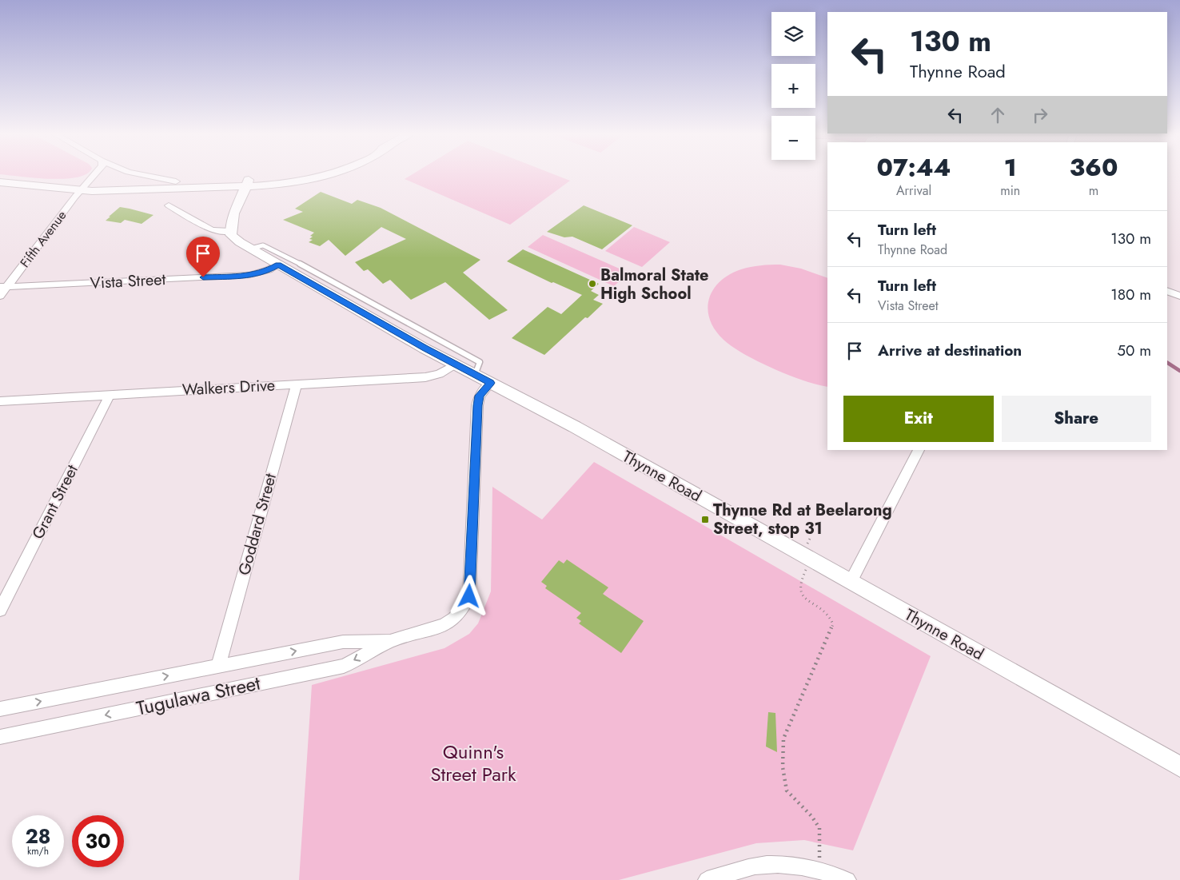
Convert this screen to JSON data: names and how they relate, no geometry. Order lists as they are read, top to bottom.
{
  "streets": {
    "main road": ["Thynne Road"],
    "street": [
      "Fifth Avenue",
      "Vista Street",
      "Walkers Drive",
      "Grant Street",
      "Goddard Street",
      "Tugulawa Street"
    ]
  },
  "crossings": [
    ["Fifth Avenue", "Vista Street"],
    ["Vista Street", "Thynne Road"],
    ["Walkers Drive", "Thynne Road"],
    ["Walkers Drive", "Grant Street"],
    ["Walkers Drive", "Goddard Street"],
    ["Thynne Road", "Tugulawa Street"],
    ["Goddard Street", "Tugulawa Street"]
  ],
  "parks": ["Quinn's Street Park"],
  "places": {
    "other": ["Balmoral State High School"],
    "transit": ["Thynne Rd at Beelarong Street, stop 31"]
  },
  "page": {
    "map_buttons": ["+", "−"],
    "turn": ["130 m", "Thynne Road"],
    "eta": [
      "07:44",
      "Arrival",
      "1",
      "min",
      "360",
      "m"
    ],
    "list": [
      {
        "name": "Turn left",
        "note": "Thynne Road",
        "value": "130 m"
      },
      {
        "name": "Turn left",
        "note": "Vista Street",
        "value": "180 m"
      },
      {
        "name": "Arrive at destination",
        "value": "50 m"
      }
    ],
    "buttons": ["Exit", "Share"],
    "speed": "28 km/h",
    "limit": "30"
  }
}
